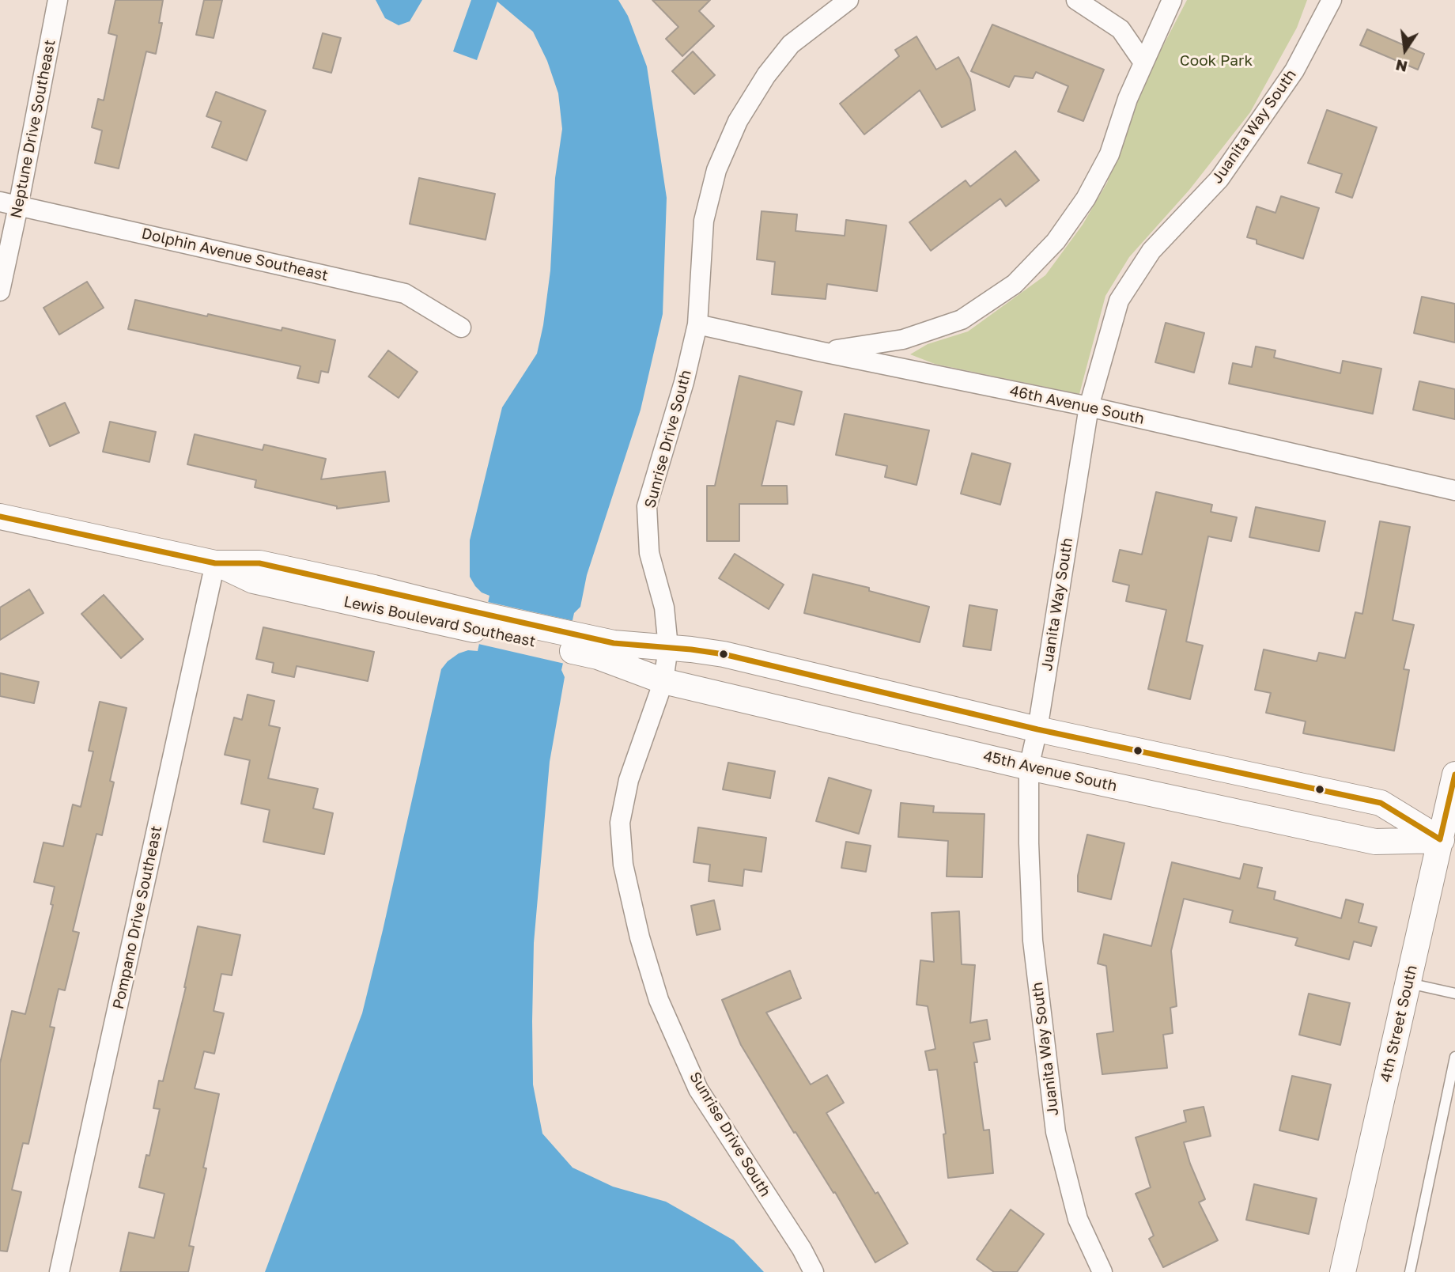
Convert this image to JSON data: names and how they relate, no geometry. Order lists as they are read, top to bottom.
{
  "streets": {
    "street": [
      "Juanita Way South",
      "Neptune Drive Southeast",
      "Dolphin Avenue Southeast",
      "46th Avenue South",
      "Sunrise Drive South",
      "Lewis Boulevard Southeast",
      "45th Avenue South",
      "Pompano Drive Southeast",
      "4th Street South"
    ]
  },
  "crossings": [
    ["Juanita Way South", "46th Avenue South"],
    ["Juanita Way South", "45th Avenue South"],
    ["Neptune Drive Southeast", "Dolphin Avenue Southeast"],
    ["46th Avenue South", "Sunrise Drive South"],
    ["Sunrise Drive South", "Lewis Boulevard Southeast"],
    ["Sunrise Drive South", "45th Avenue South"],
    ["Lewis Boulevard Southeast", "45th Avenue South"],
    ["Lewis Boulevard Southeast", "Pompano Drive Southeast"],
    ["45th Avenue South", "4th Street South"]
  ],
  "parks": ["Cook Park"],
  "north": "bottom"
}
